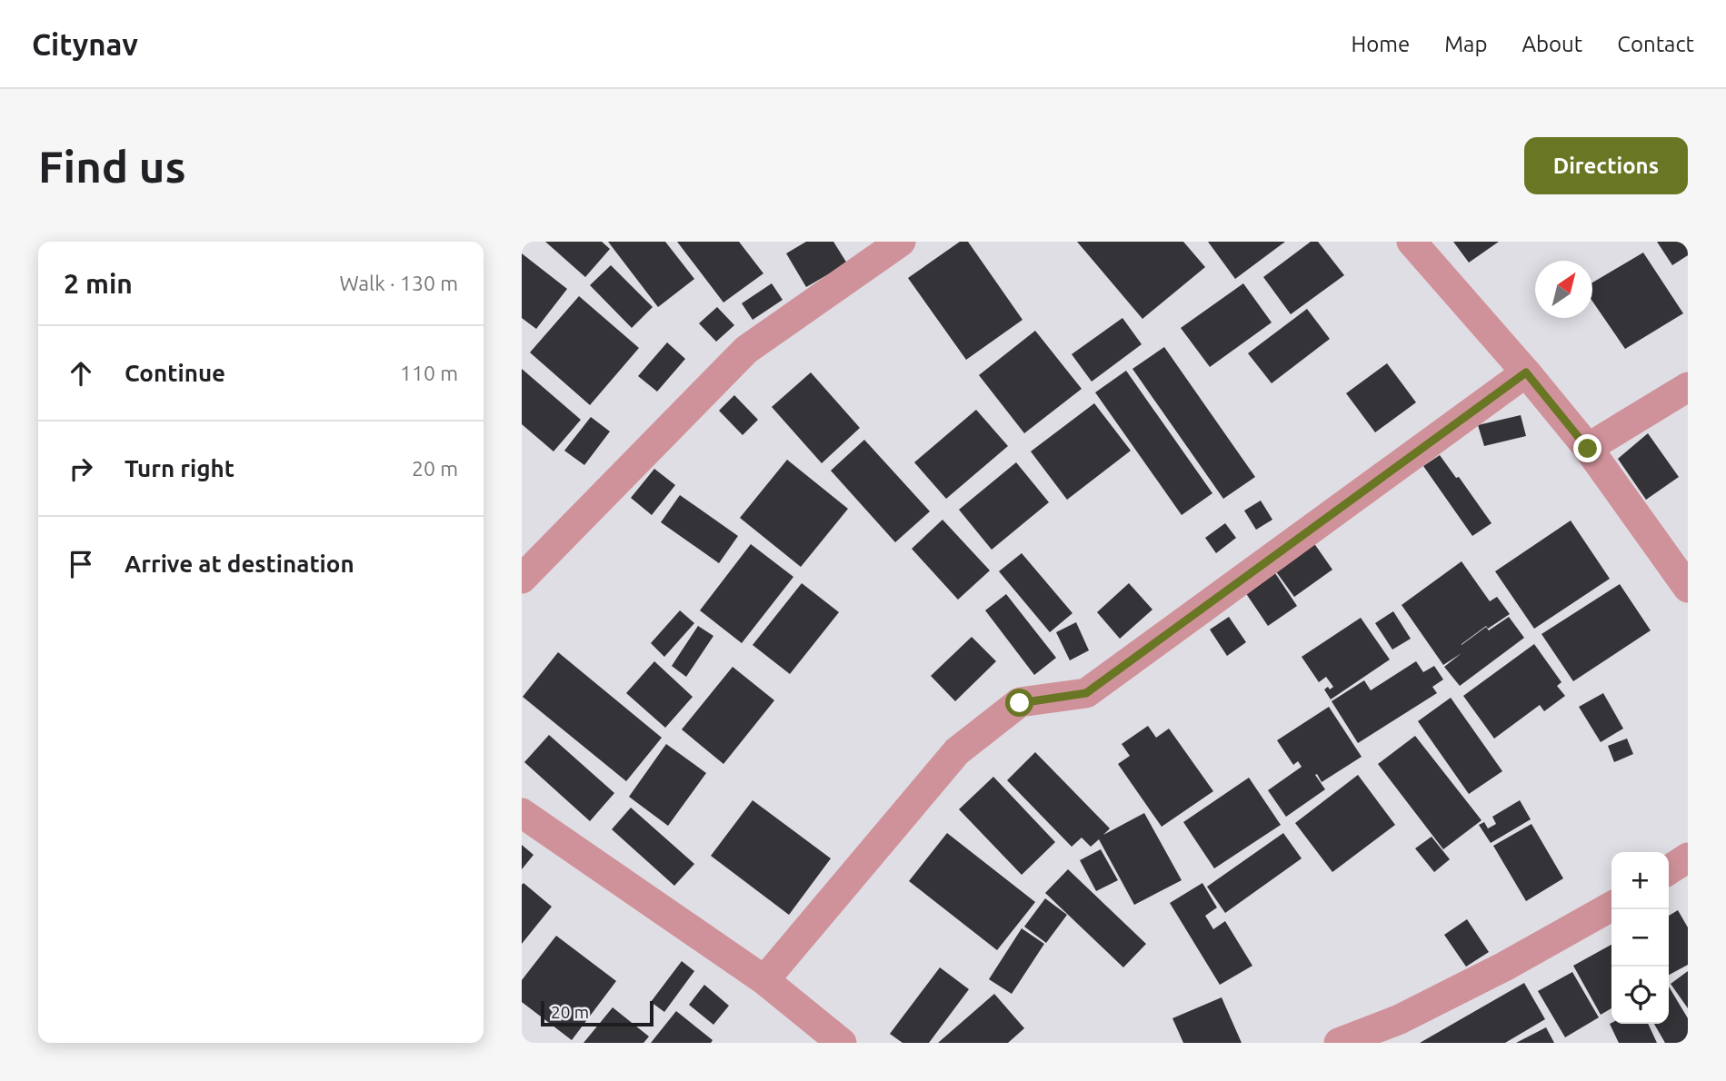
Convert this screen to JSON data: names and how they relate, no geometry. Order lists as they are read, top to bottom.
{
  "scale_bar": "20 m",
  "north": "top right",
  "page": {
    "header": "Citynav",
    "nav": [
      "Home",
      "Map",
      "About",
      "Contact"
    ],
    "buttons": "Directions",
    "title": "Find us",
    "heading": ["2 min", "Walk · 130 m"],
    "list": [
      ["Continue", "110 m"],
      ["Turn right", "20 m"],
      "Arrive at destination"
    ],
    "map_buttons": ["+", "−"],
    "scale": "20 m"
  }
}
